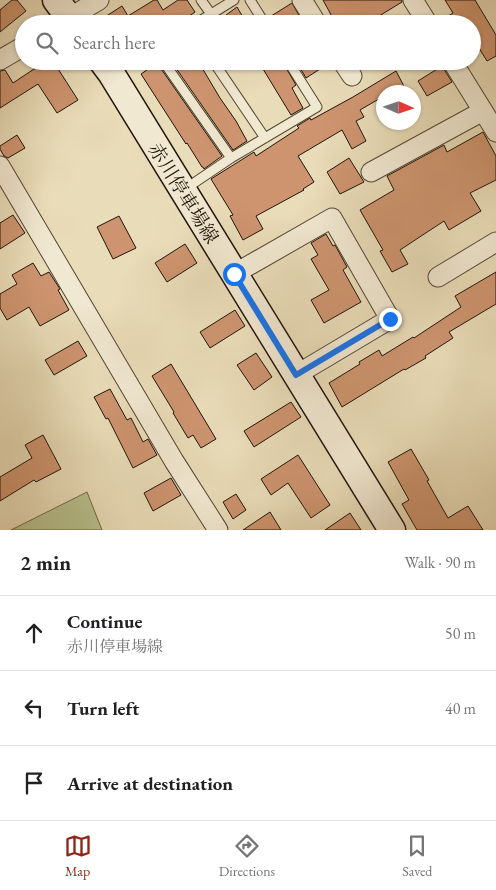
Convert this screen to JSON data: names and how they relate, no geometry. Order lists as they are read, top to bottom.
{
  "streets": {
    "main road": ["赤川停車場線"]
  },
  "north": "right",
  "page": {
    "search": "Search here",
    "heading": ["2 min", "Walk · 90 m"],
    "list": [
      ["Continue", "赤川停車場線", "50 m"],
      ["Turn left", "40 m"],
      "Arrive at destination"
    ],
    "nav": ["Map", "Directions", "Saved"]
  }
}
